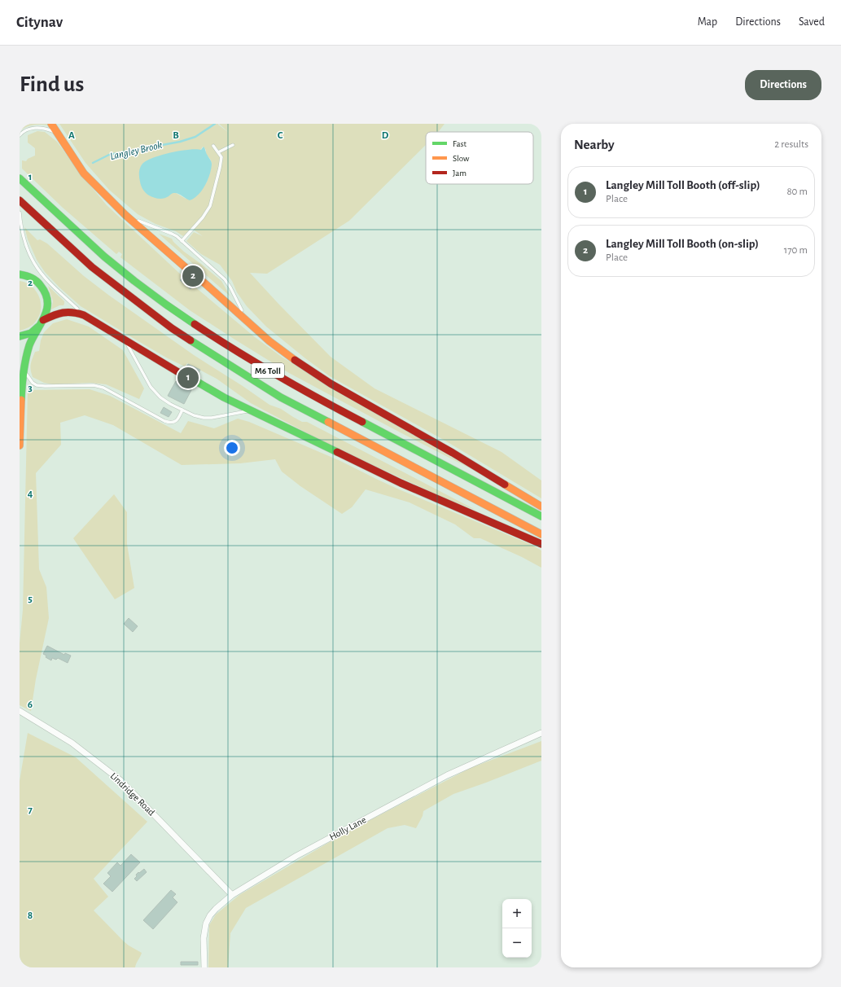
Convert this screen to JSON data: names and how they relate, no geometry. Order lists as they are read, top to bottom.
{
  "streets": {
    "highway": ["M6 Toll"],
    "street": ["Lindridge Road", "Holly Lane"]
  },
  "crossings": [
    ["Lindridge Road", "Holly Lane"]
  ],
  "water": ["Langley Brook"],
  "legend": ["Fast", "Slow", "Jam"],
  "page": {
    "header": "Citynav",
    "nav": ["Map", "Directions", "Saved"],
    "buttons": "Directions",
    "title": "Find us",
    "heading": ["Nearby", "2 results"],
    "list": [
      {
        "mark": "1",
        "name": "Langley Mill Toll Booth (off-slip)",
        "note": "Place",
        "value": "80 m"
      },
      {
        "mark": "2",
        "name": "Langley Mill Toll Booth (on-slip)",
        "note": "Place",
        "value": "170 m"
      }
    ],
    "pins": ["2", "1"],
    "map_buttons": ["+", "−"]
  },
  "grid": {
    "columns": [
      "A",
      "B",
      "C",
      "D"
    ],
    "rows": [
      "1",
      "2",
      "3",
      "4",
      "5",
      "6",
      "7",
      "8"
    ]
  }
}
